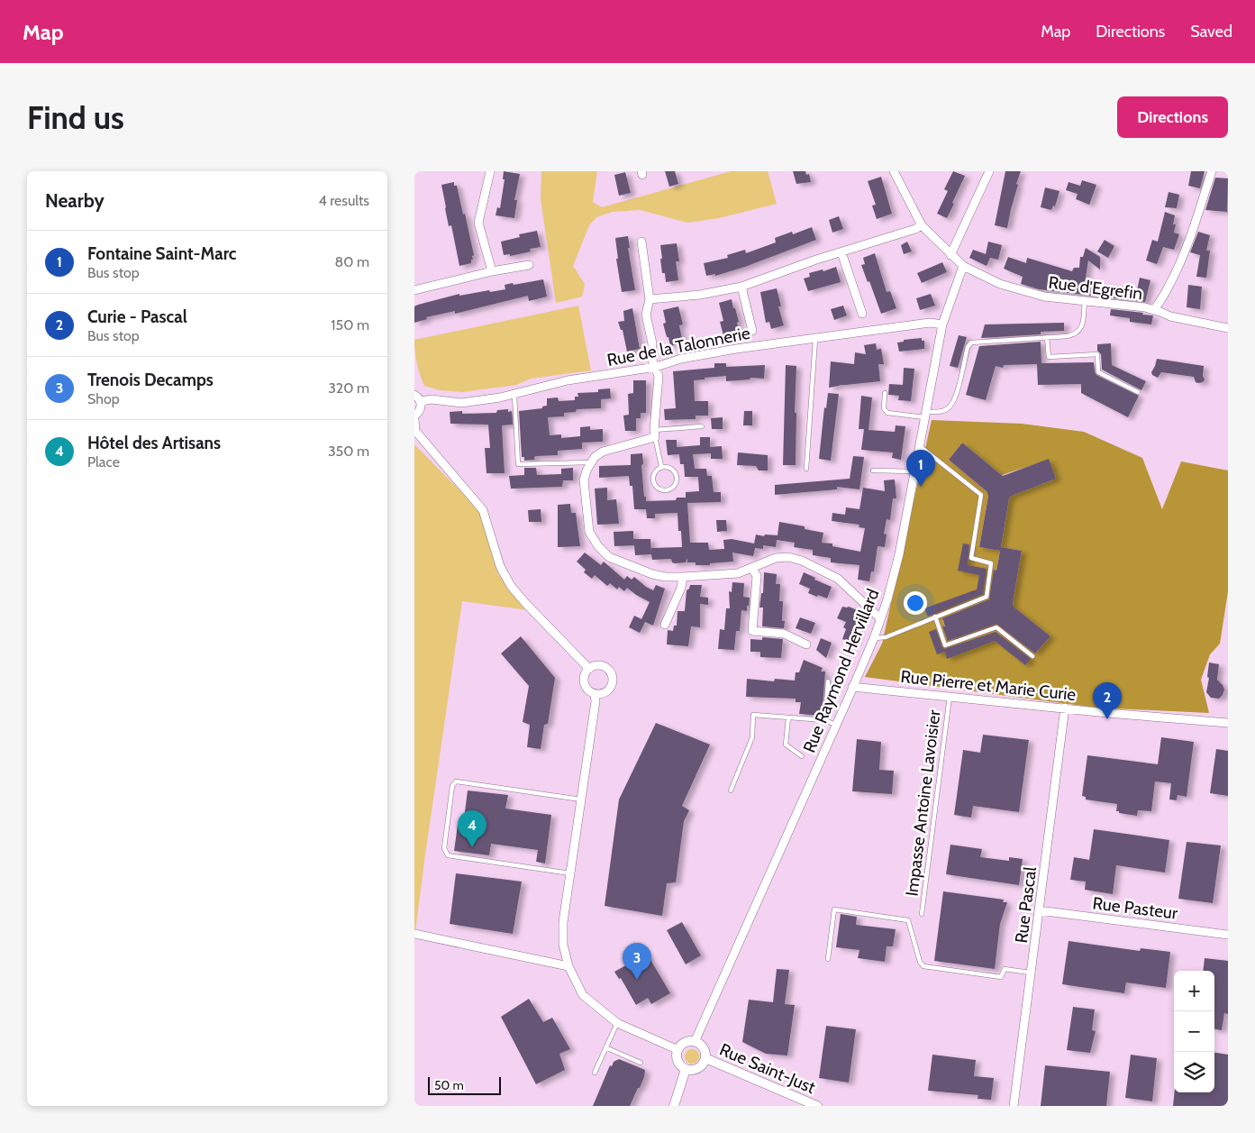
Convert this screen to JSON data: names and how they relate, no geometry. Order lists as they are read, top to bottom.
{
  "streets": {
    "street": [
      "Rue d'Egrefin",
      "Rue de la Talonnerie",
      "Rue Raymond Hervillard",
      "Rue Pierre et Marie Curie",
      "Rue Pascal",
      "Rue Pasteur",
      "Rue Saint-Just"
    ],
    "lane": ["Impasse Antoine Lavoisier"]
  },
  "crossings": [
    ["Rue d'Egrefin", "Rue Raymond Hervillard"],
    ["Rue de la Talonnerie", "Rue Raymond Hervillard"],
    ["Rue Raymond Hervillard", "Rue Pierre et Marie Curie"],
    ["Rue Raymond Hervillard", "Rue Saint-Just"],
    ["Rue Pierre et Marie Curie", "Impasse Antoine Lavoisier"],
    ["Rue Pierre et Marie Curie", "Rue Pascal"],
    ["Rue Pascal", "Rue Pasteur"]
  ],
  "scale_bar": "50 m",
  "page": {
    "header": "Map",
    "nav": ["Map", "Directions", "Saved"],
    "buttons": "Directions",
    "title": "Find us",
    "heading": ["Nearby", "4 results"],
    "list": [
      {
        "mark": "1",
        "name": "Fontaine Saint-Marc",
        "note": "Bus stop",
        "value": "80 m"
      },
      {
        "mark": "2",
        "name": "Curie - Pascal",
        "note": "Bus stop",
        "value": "150 m"
      },
      {
        "mark": "3",
        "name": "Trenois Decamps",
        "note": "Shop",
        "value": "320 m"
      },
      {
        "mark": "4",
        "name": "Hôtel des Artisans",
        "note": "Place",
        "value": "350 m"
      }
    ],
    "pins": [
      "1",
      "2",
      "4",
      "3"
    ],
    "map_buttons": ["+", "−"],
    "scale": "50 m"
  }
}
